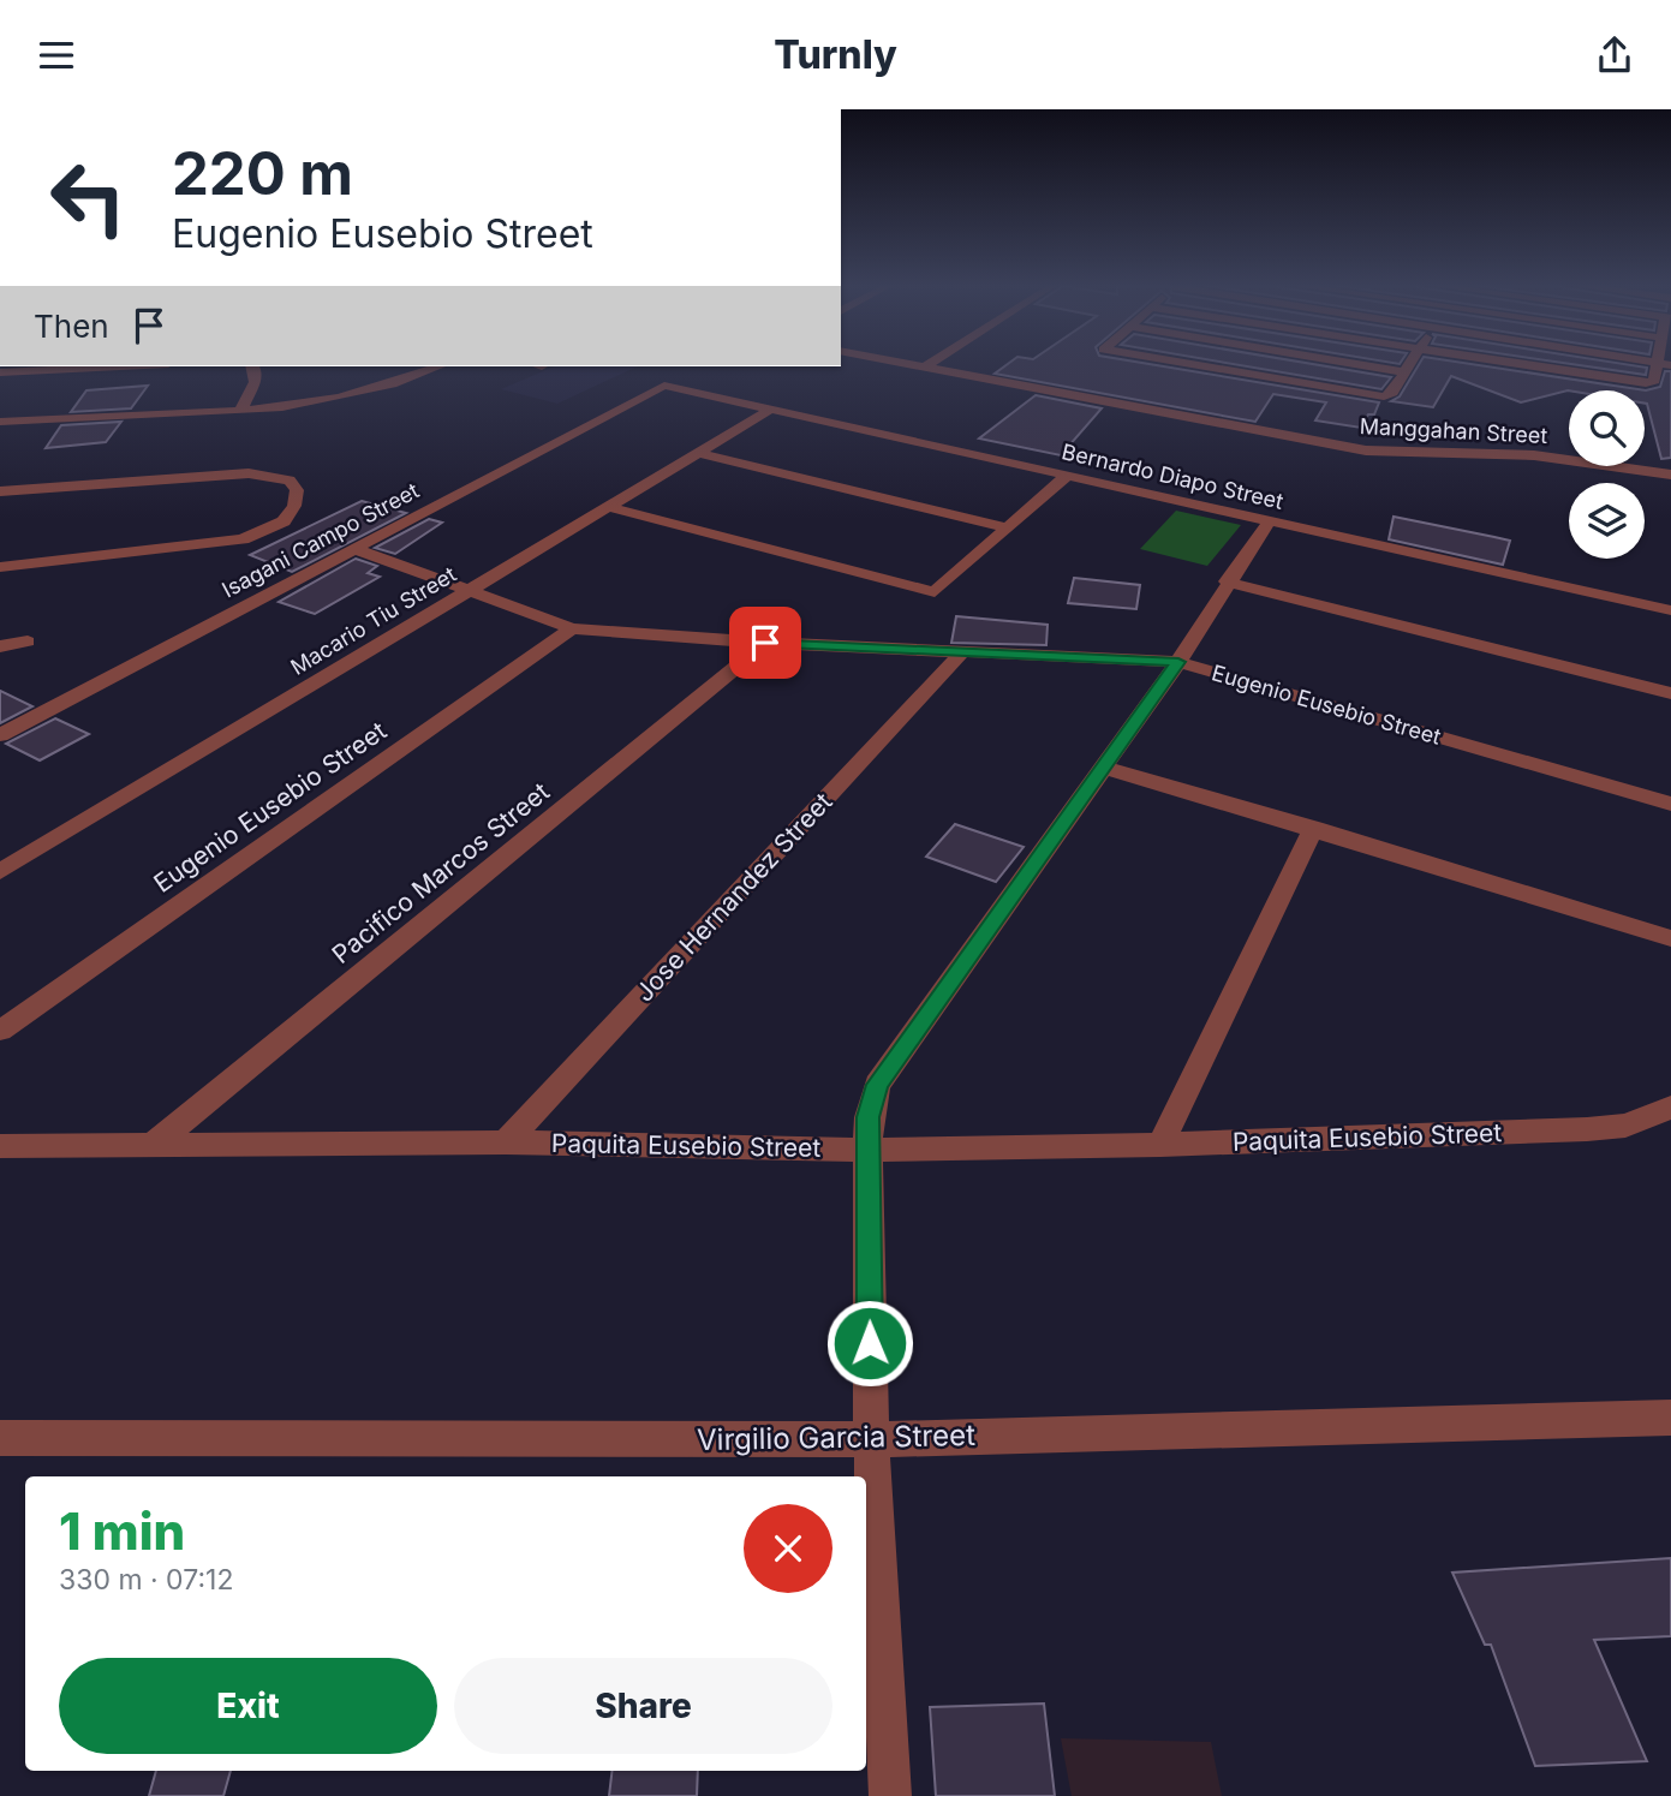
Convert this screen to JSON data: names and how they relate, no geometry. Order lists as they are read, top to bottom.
{
  "streets": {
    "street": [
      "Manggahan Street",
      "Bernardo Diapo Street",
      "Isagani Campo Street",
      "Macario Tiu Street",
      "Eugenio Eusebio Street",
      "Pacifico Marcos Street",
      "Jose Hernandez Street",
      "Paquita Eusebio Street",
      "Virgilio Garcia Street"
    ]
  },
  "crossings": [
    ["Bernardo Diapo Street", "Isagani Campo Street"],
    ["Bernardo Diapo Street", "Macario Tiu Street"],
    ["Isagani Campo Street", "Eugenio Eusebio Street"],
    ["Macario Tiu Street", "Eugenio Eusebio Street"],
    ["Eugenio Eusebio Street", "Pacifico Marcos Street"],
    ["Eugenio Eusebio Street", "Jose Hernandez Street"],
    ["Pacifico Marcos Street", "Paquita Eusebio Street"],
    ["Jose Hernandez Street", "Paquita Eusebio Street"]
  ],
  "page": {
    "header": "Turnly",
    "turn": ["220 m", "Eugenio Eusebio Street"],
    "then": "Then",
    "heading": ["1 min", "330 m · 07:12"],
    "buttons": ["Exit", "Share"]
  }
}
